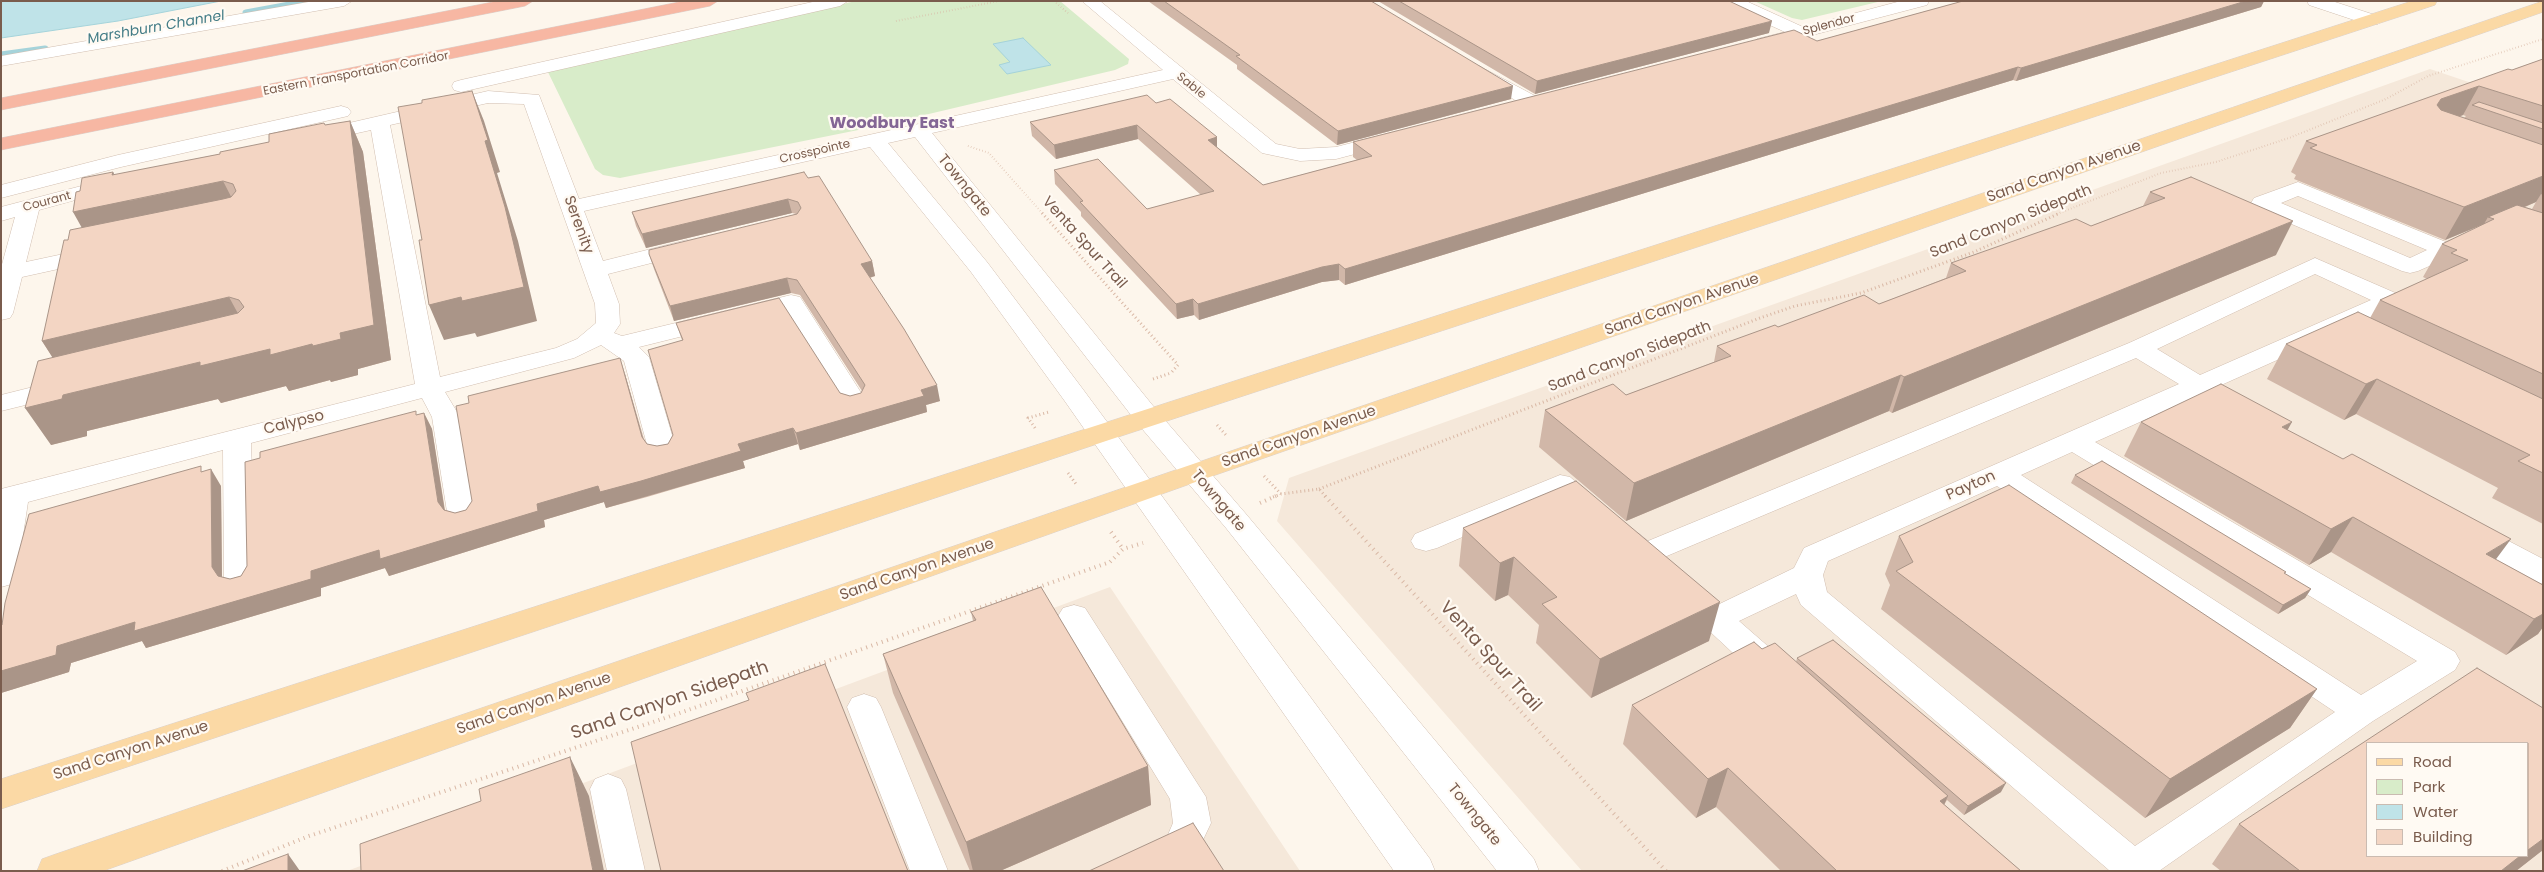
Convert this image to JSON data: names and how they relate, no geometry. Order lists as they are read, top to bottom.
{
  "streets": {
    "highway": ["Eastern Transportation Corridor"],
    "main road": ["Sand Canyon Avenue"],
    "street": [
      "Splendor",
      "Sable",
      "Crosspointe",
      "Towngate",
      "Courant",
      "Serenity",
      "Calypso",
      "Payton"
    ],
    "path": ["Sand Canyon Sidepath", "Venta Spur Trail"]
  },
  "crossings": [
    ["Sable", "Crosspointe"],
    ["Crosspointe", "Towngate"],
    ["Crosspointe", "Serenity"],
    ["Sand Canyon Avenue", "Towngate"],
    ["Sand Canyon Sidepath", "Venta Spur Trail"],
    ["Serenity", "Calypso"]
  ],
  "districts": ["Woodbury East"],
  "water": ["Marshburn Channel"],
  "legend": [
    "Road",
    "Park",
    "Water",
    "Building"
  ]
}
